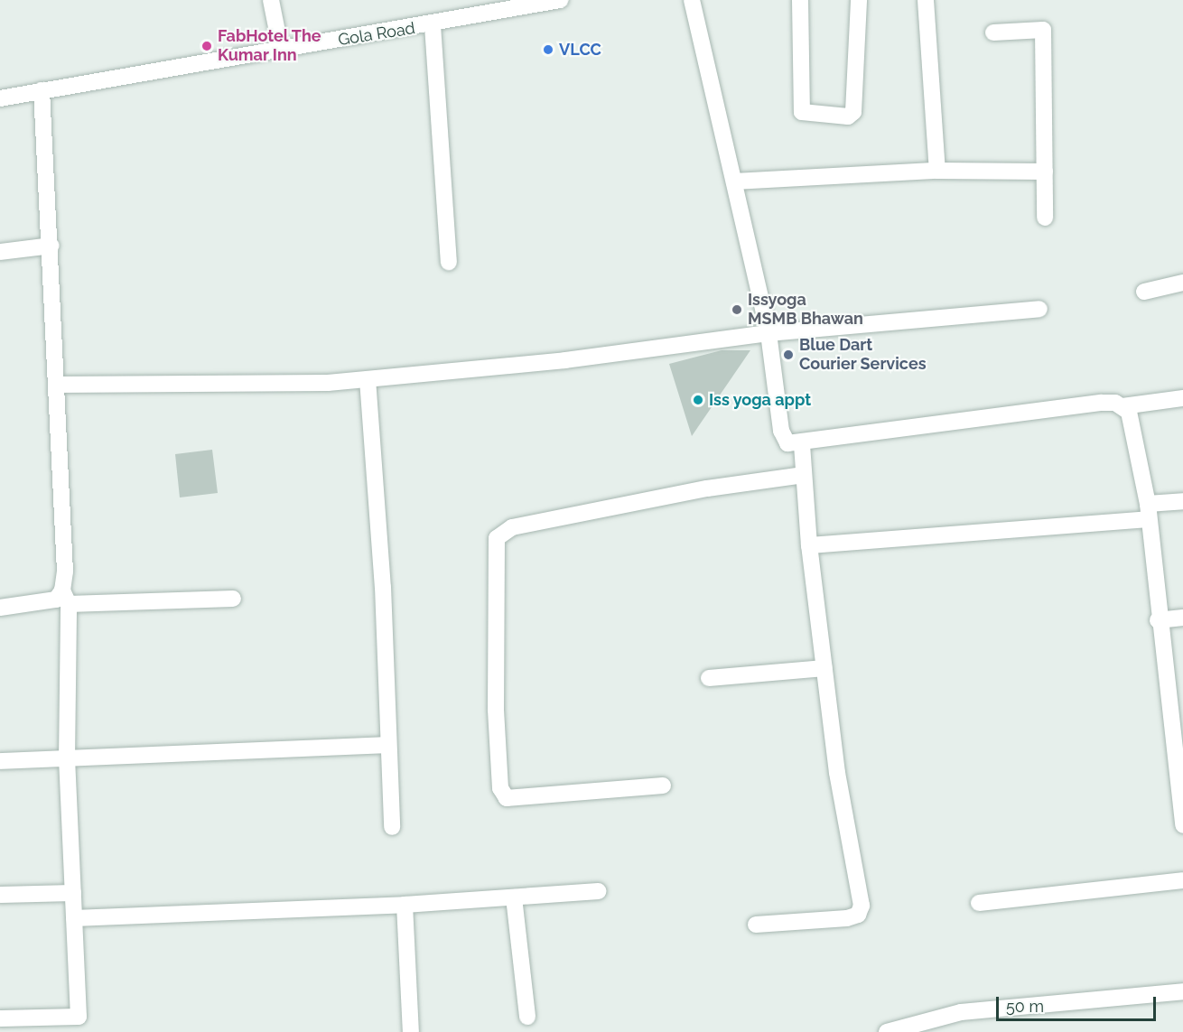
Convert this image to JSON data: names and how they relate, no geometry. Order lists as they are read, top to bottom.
{
  "streets": {
    "street": ["Gola Road"]
  },
  "places": [
    "FabHotel The Kumar Inn",
    "VLCC",
    "Issyoga MSMB Bhawan",
    "Blue Dart Courier Services",
    "Iss yoga appt"
  ],
  "scale_bar": "50 m"
}
